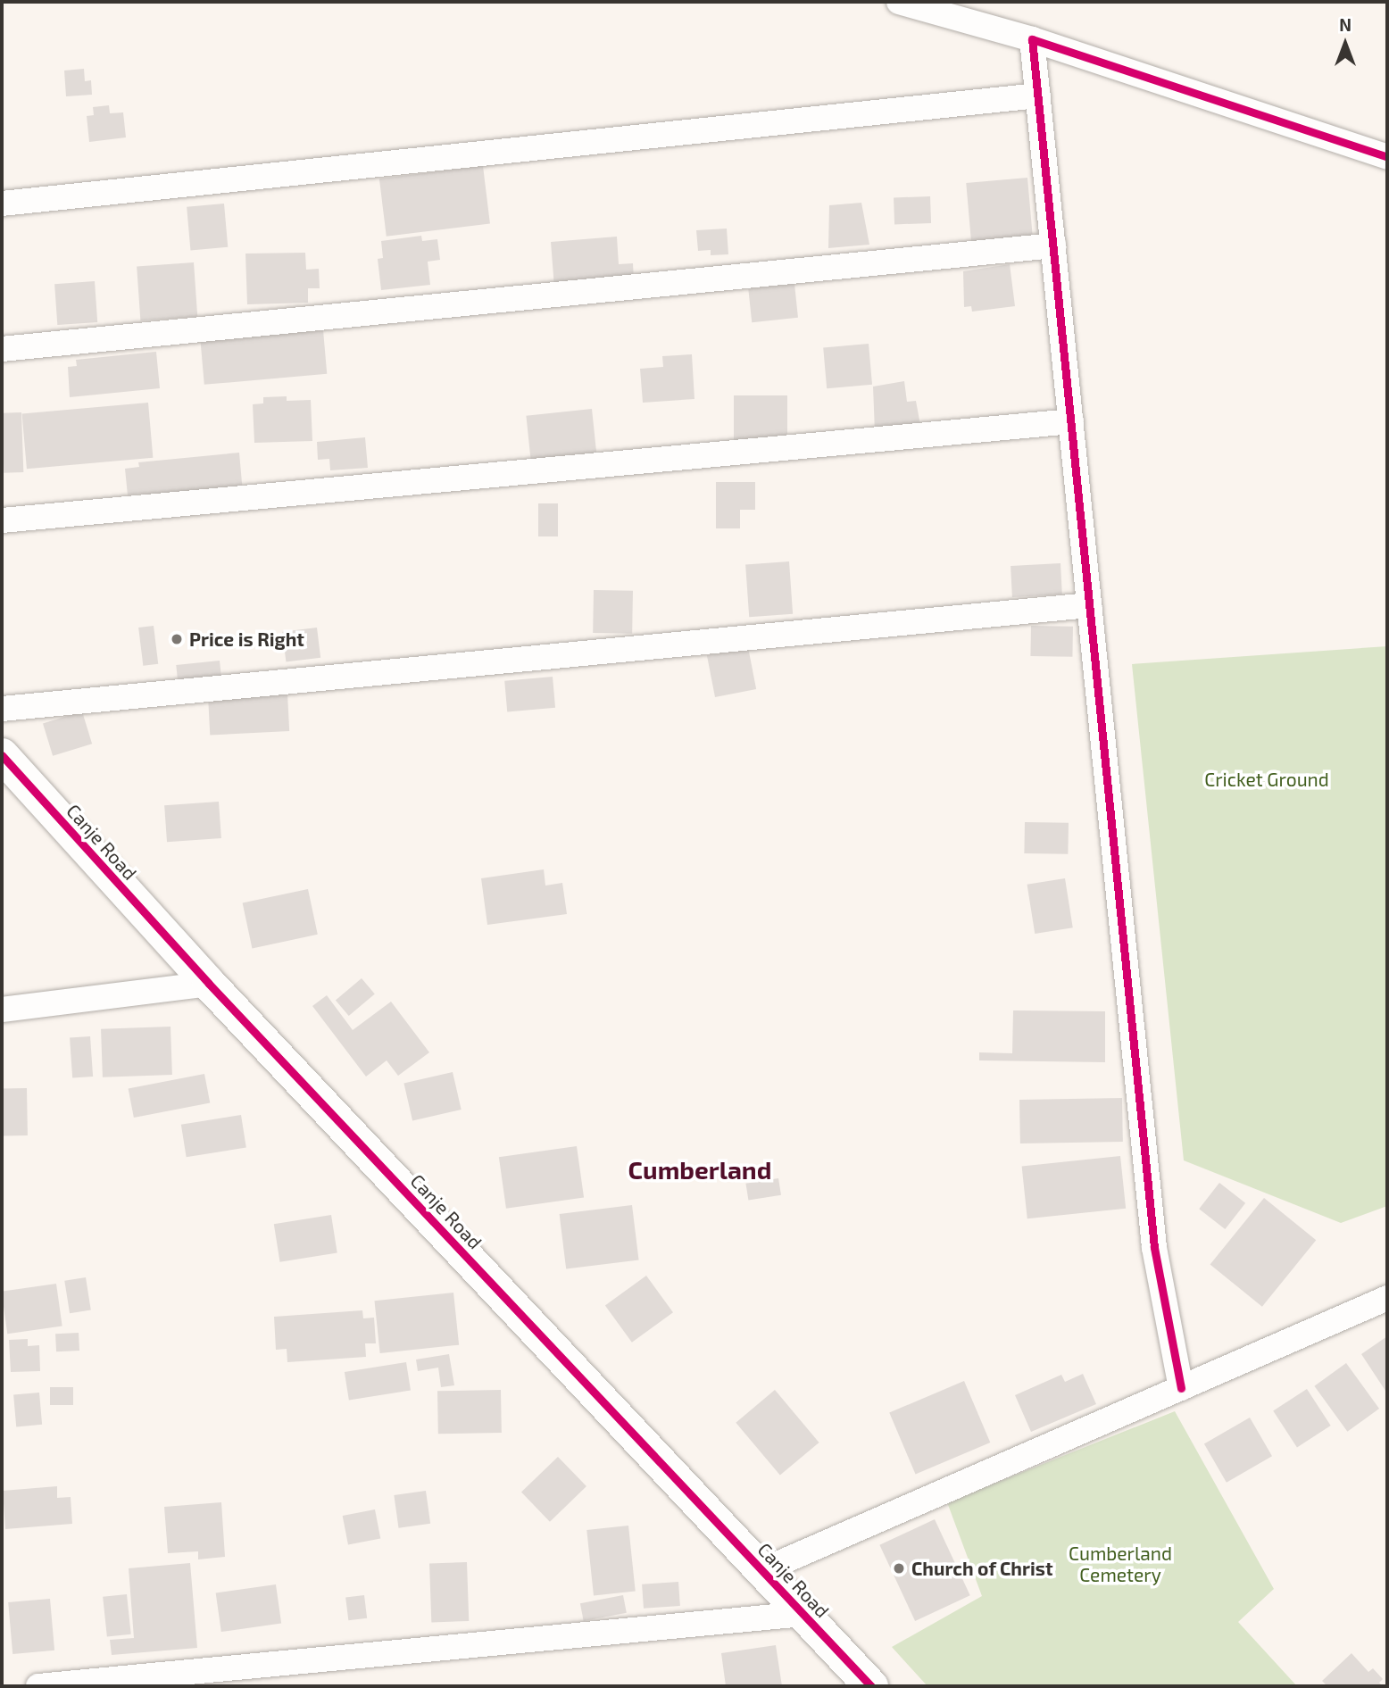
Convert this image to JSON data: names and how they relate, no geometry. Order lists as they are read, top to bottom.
{
  "streets": {
    "street": ["Canje Road"]
  },
  "districts": ["Cumberland"],
  "parks": ["Cricket Ground", "Cumberland Cemetery"],
  "places": ["Price is Right", "Church of Christ"],
  "north": "top"
}
